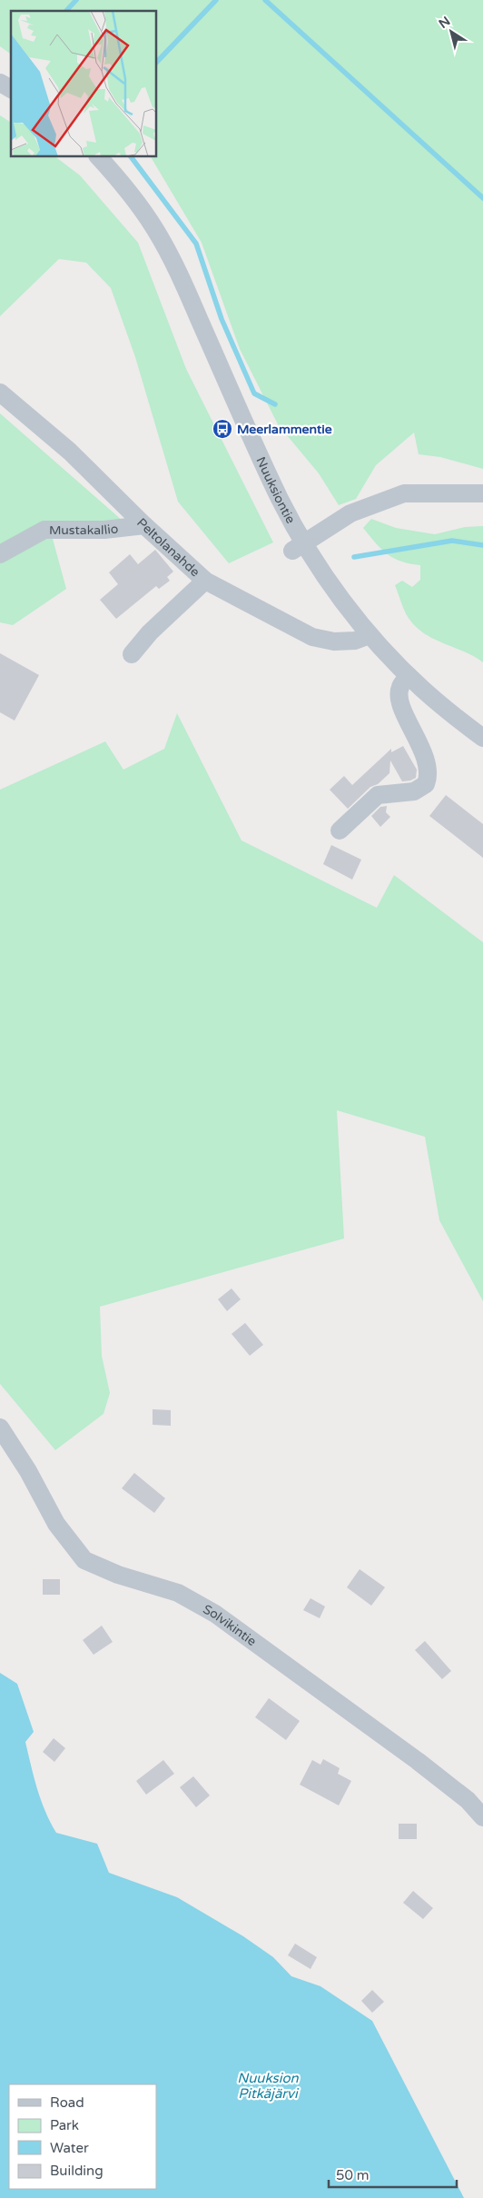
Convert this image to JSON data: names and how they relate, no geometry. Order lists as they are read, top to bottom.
{
  "streets": {
    "street": [
      "Nuuksiontie",
      "Mustakallio",
      "Peltolanahde",
      "Solvikintie"
    ]
  },
  "crossings": [
    ["Nuuksiontie", "Peltolanahde"],
    ["Mustakallio", "Peltolanahde"]
  ],
  "water": ["Nuuksion Pitkäjärvi"],
  "places": {
    "bus stop": ["Meerlammentie"]
  },
  "legend": [
    "Road",
    "Park",
    "Water",
    "Building"
  ],
  "scale_bar": "50 m",
  "north": "top left"
}
